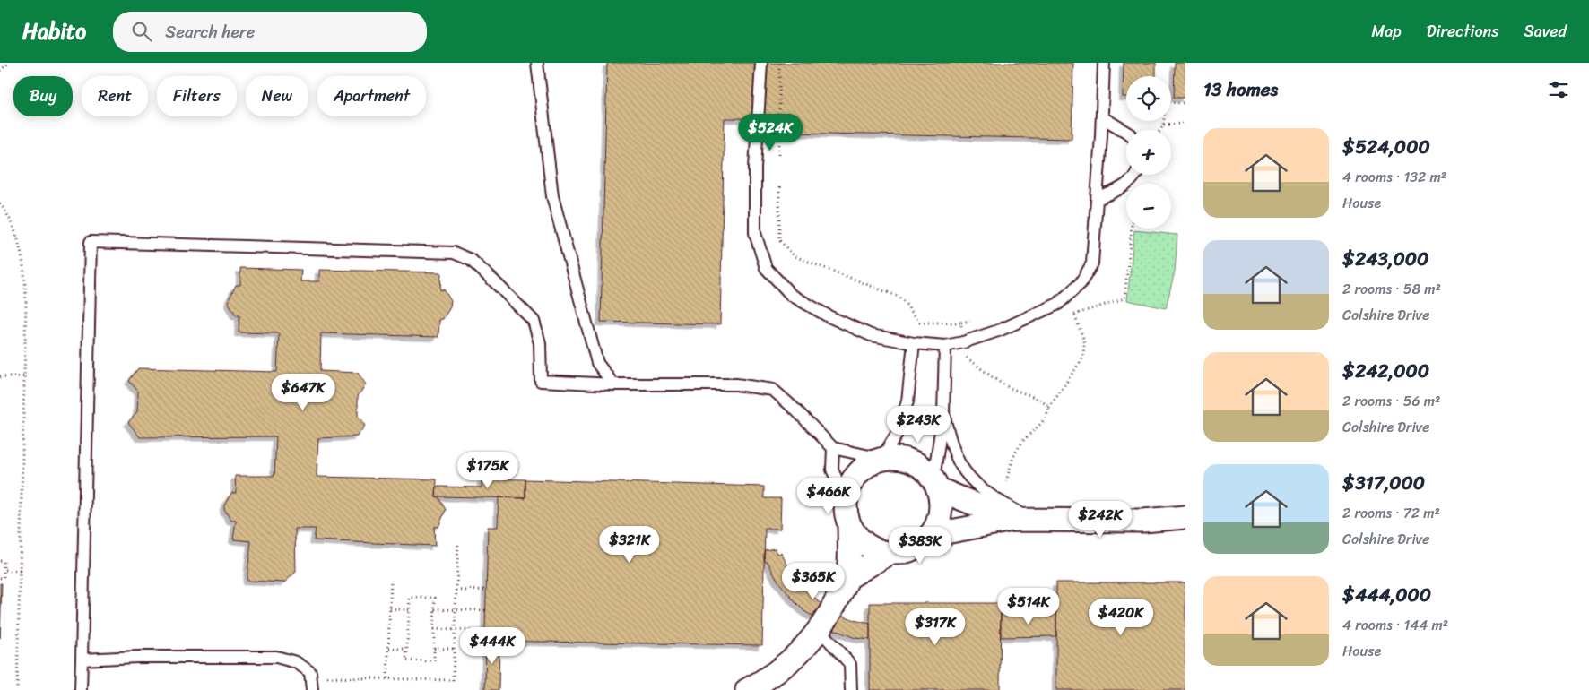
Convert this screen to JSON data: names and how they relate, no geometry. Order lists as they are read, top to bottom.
{
  "page": {
    "header": "Habito",
    "search": "Search here",
    "nav": ["Map", "Directions", "Saved"],
    "heading": "13 homes",
    "map_buttons": ["+", "−"],
    "chip": [
      "Buy",
      "Rent",
      "Filters",
      "New",
      "Apartment"
    ],
    "price": [
      "$524K",
      "$647K",
      "$243K",
      "$175K",
      "$466K",
      "$242K",
      "$321K",
      "$383K",
      "$365K",
      "$514K",
      "$420K",
      "$317K",
      "$444K"
    ],
    "list": [
      {
        "name": "$524,000",
        "note": "4 rooms · 132 m² · House"
      },
      {
        "name": "$243,000",
        "note": "2 rooms · 58 m² · Colshire Drive"
      },
      {
        "name": "$242,000",
        "note": "2 rooms · 56 m² · Colshire Drive"
      },
      {
        "name": "$317,000",
        "note": "2 rooms · 72 m² · Colshire Drive"
      },
      {
        "name": "$444,000",
        "note": "4 rooms · 144 m² · House"
      }
    ]
  }
}
